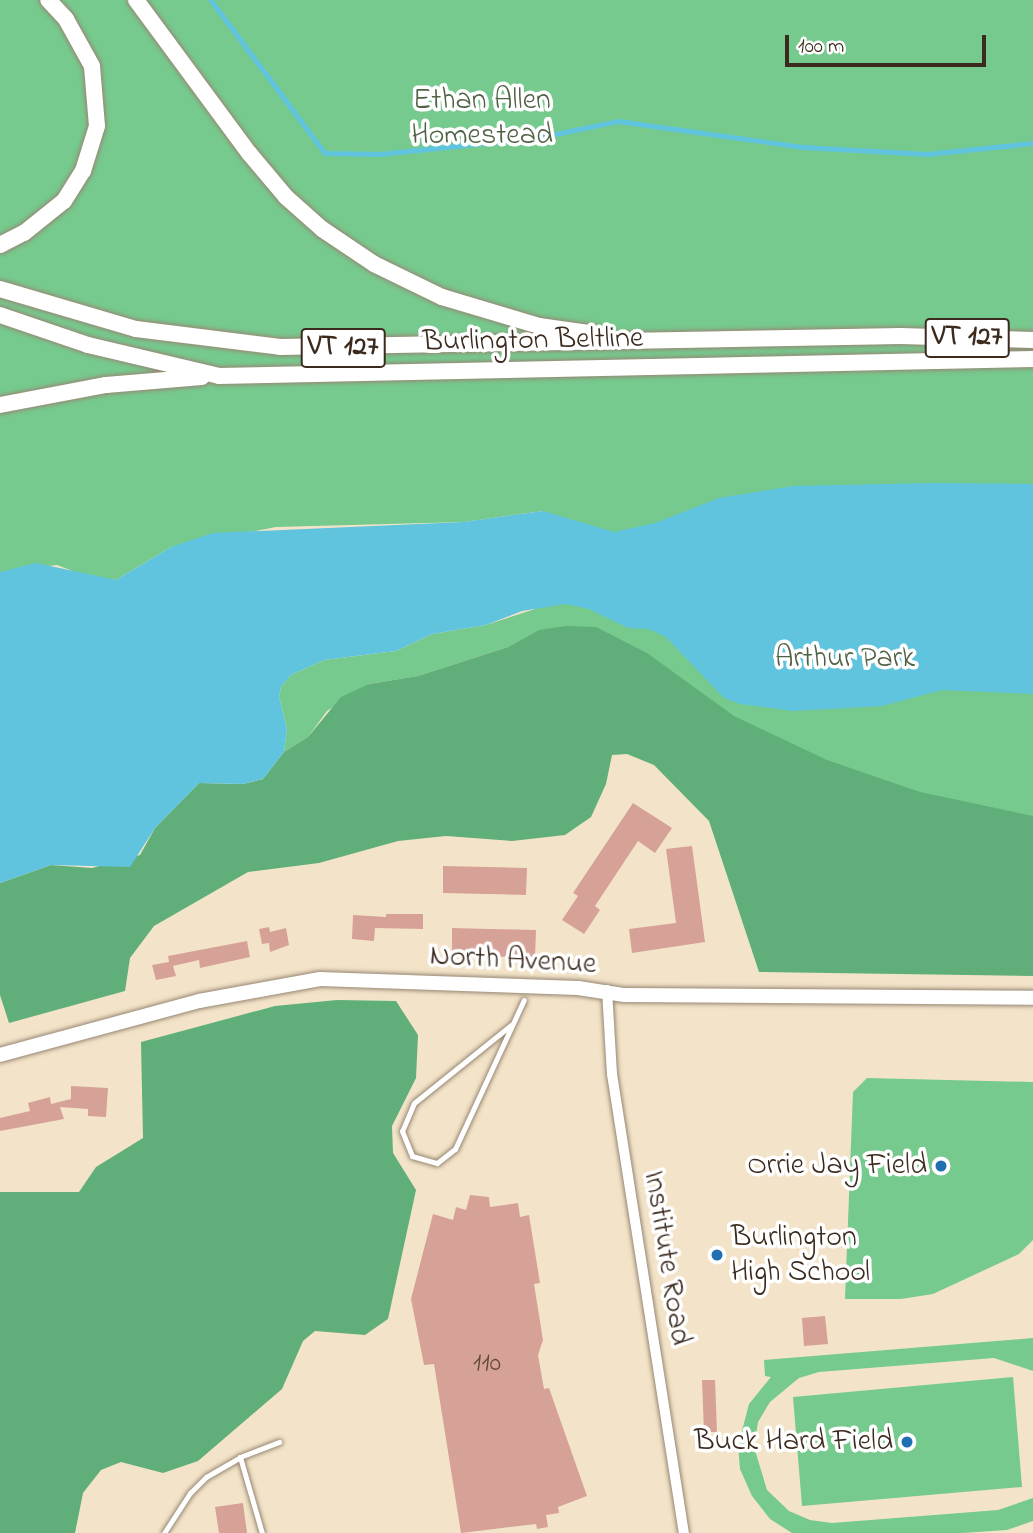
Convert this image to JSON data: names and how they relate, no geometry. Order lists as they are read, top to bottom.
{
  "streets": {
    "main road": ["VT 127", "Burlington Beltline", "North Avenue"],
    "street": ["Institute Road"]
  },
  "crossings": [
    ["North Avenue", "Institute Road"]
  ],
  "parks": ["Ethan Allen Homestead", "Arthur Park"],
  "places": ["Orrie Jay Field", "Burlington High School", "Buck Hard Field"],
  "house_numbers": ["110"],
  "scale_bar": "100 m"
}
